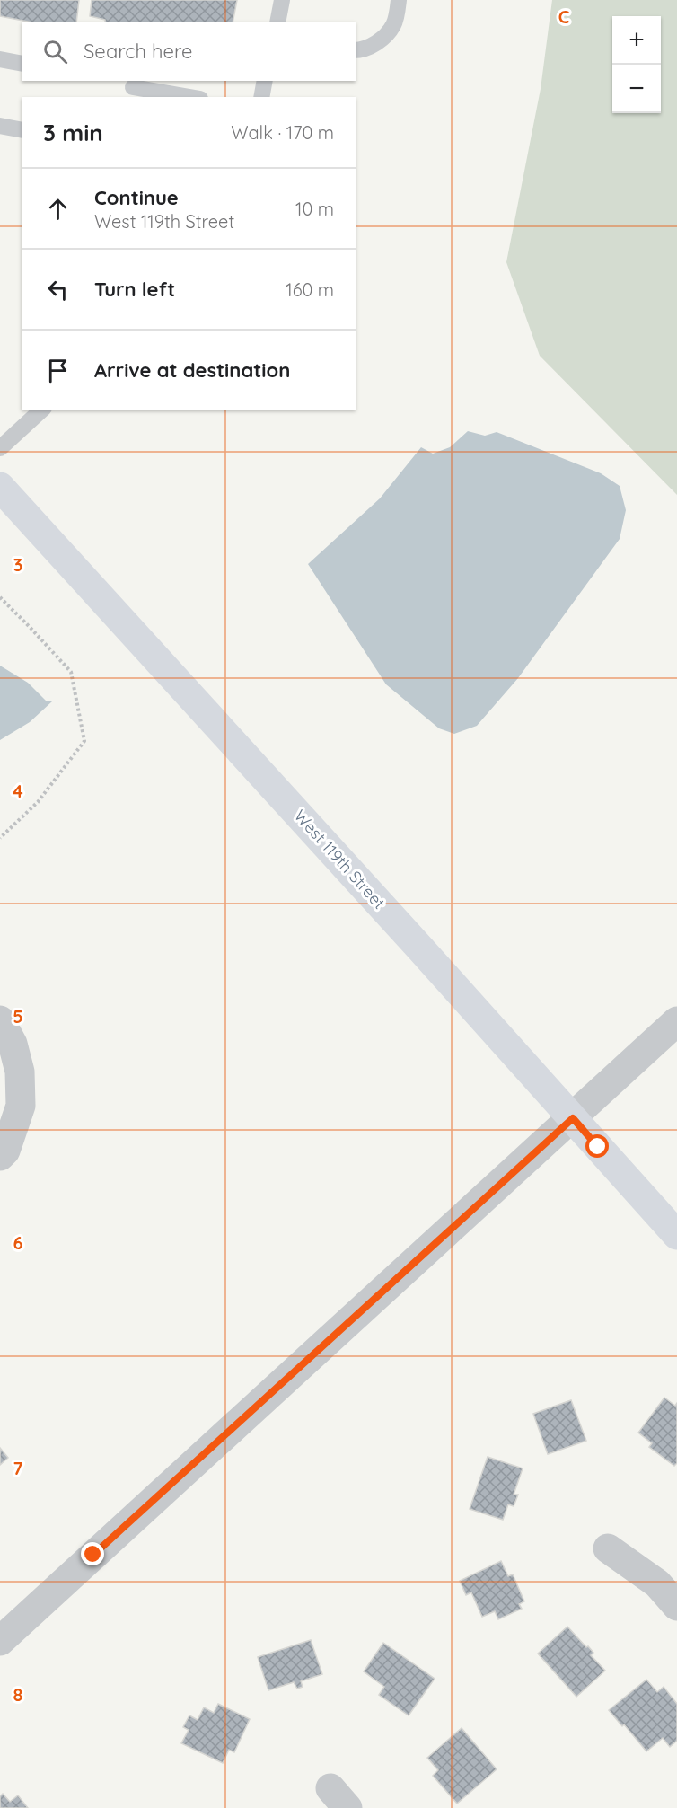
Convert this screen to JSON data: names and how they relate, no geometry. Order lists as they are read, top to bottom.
{
  "streets": {
    "main road": ["West 119th Street"]
  },
  "page": {
    "map_buttons": ["+", "−"],
    "search": "Search here",
    "heading": ["3 min", "Walk · 170 m"],
    "list": [
      ["Continue", "West 119th Street", "10 m"],
      ["Turn left", "160 m"],
      "Arrive at destination"
    ]
  },
  "grid": {
    "columns": ["C"],
    "rows": [
      "3",
      "4",
      "5",
      "6",
      "7",
      "8"
    ]
  }
}
